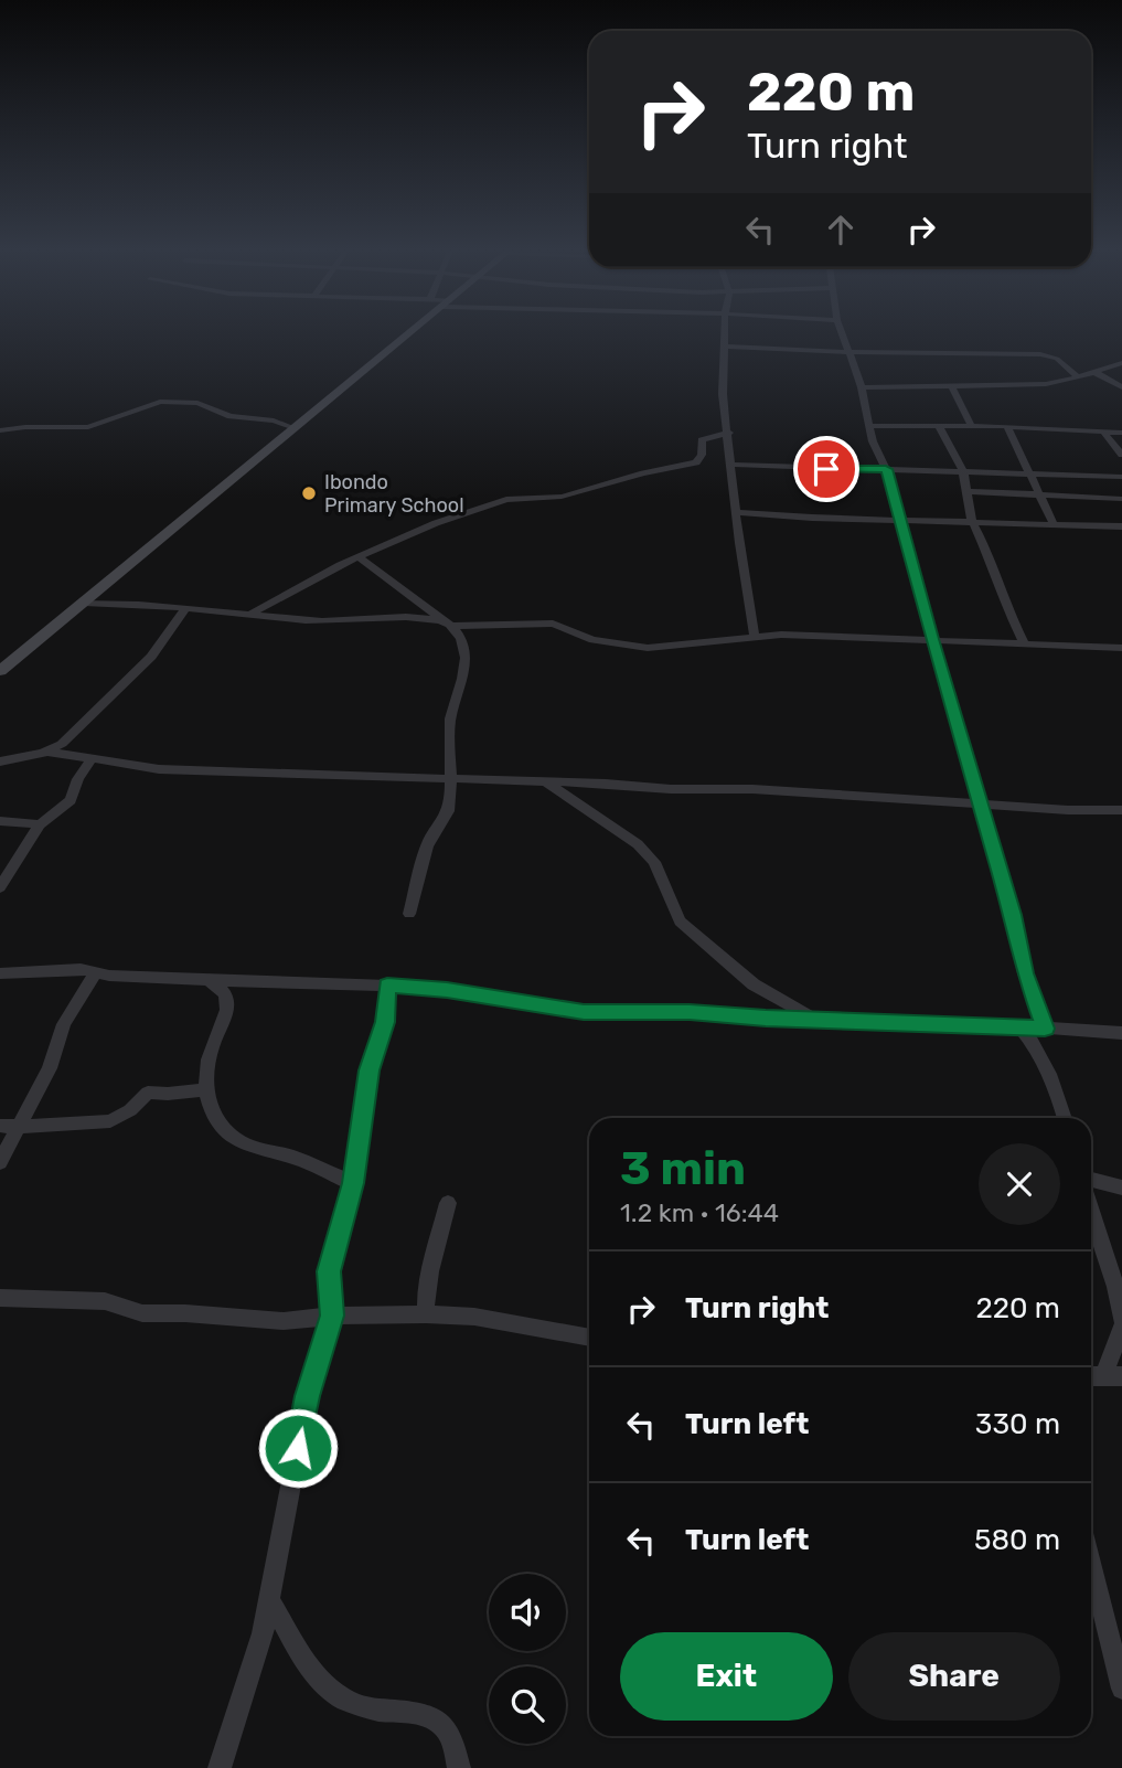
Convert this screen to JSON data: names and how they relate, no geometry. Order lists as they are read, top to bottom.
{
  "places": ["Ibondo Primary School"],
  "page": {
    "turn": ["220 m", "Turn right"],
    "heading": ["3 min", "1.2 km · 16:44"],
    "list": [
      {
        "name": "Turn right",
        "value": "220 m"
      },
      {
        "name": "Turn left",
        "value": "330 m"
      },
      {
        "name": "Turn left",
        "value": "580 m"
      }
    ],
    "buttons": ["Exit", "Share"]
  }
}
